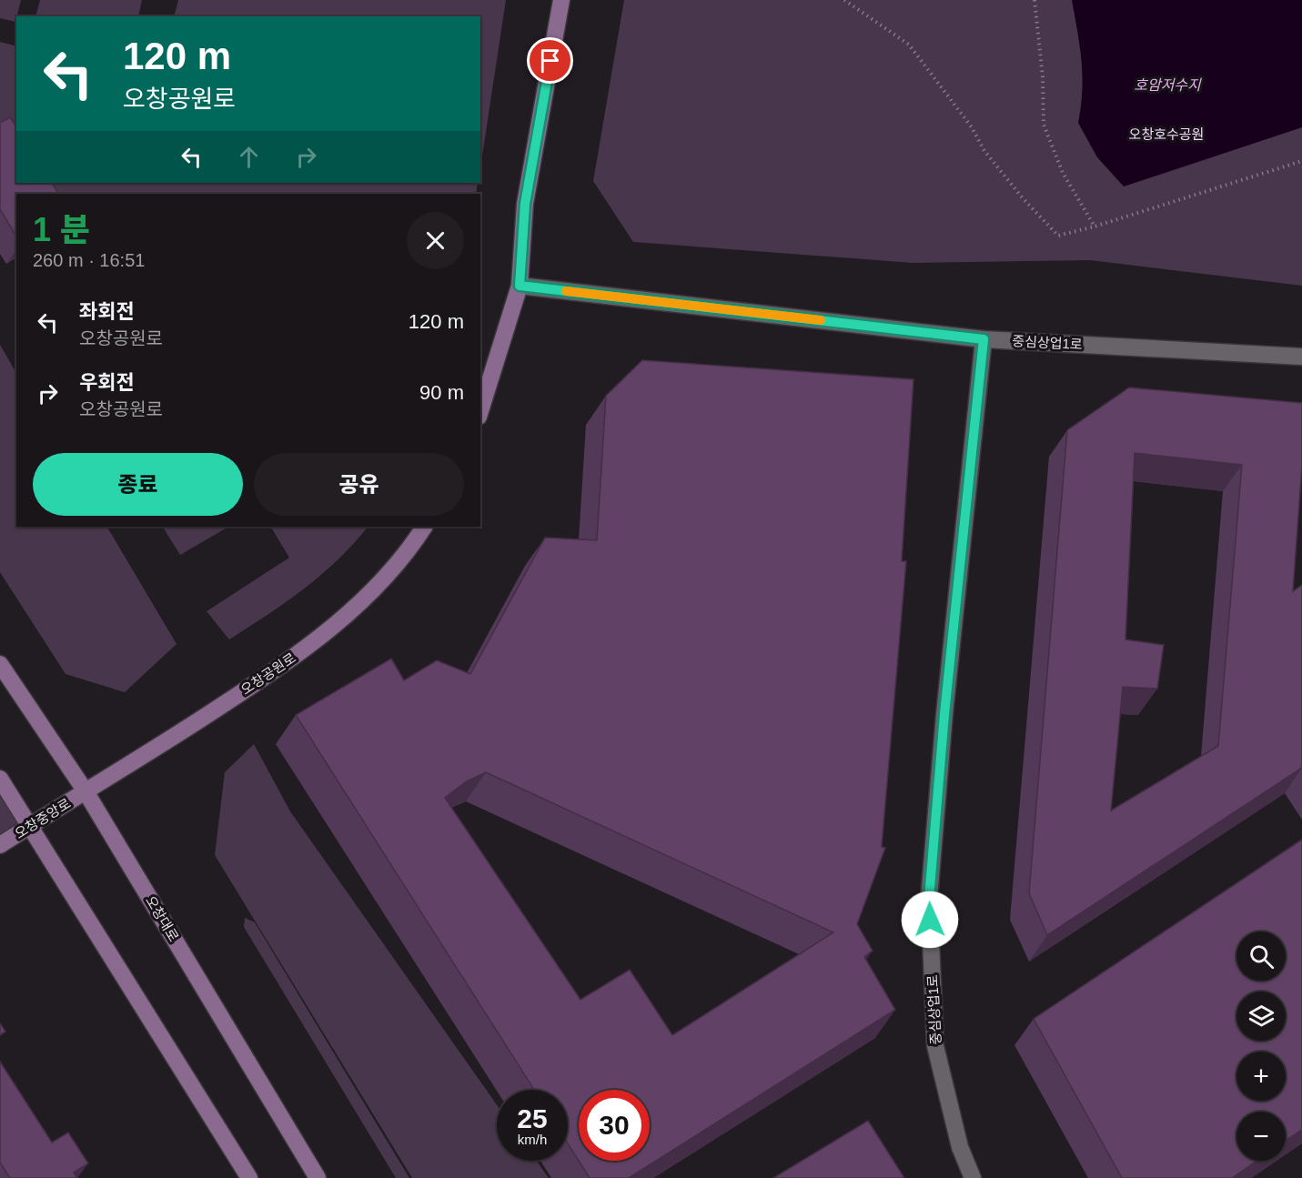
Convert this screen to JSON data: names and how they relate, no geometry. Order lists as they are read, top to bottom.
{
  "streets": {
    "main road": ["오창공원로", "오창중앙로", "오창대로"],
    "street": ["중심상업1로"]
  },
  "crossings": [
    ["오창공원로", "오창중앙로"],
    ["오창공원로", "오창대로"],
    ["오창중앙로", "오창대로"]
  ],
  "water": ["호암저수지"],
  "parks": ["오창호수공원"],
  "page": {
    "turn": ["120 m", "오창공원로"],
    "heading": ["1 분", "260 m · 16:51"],
    "list": [
      {
        "name": "좌회전",
        "note": "오창공원로",
        "value": "120 m"
      },
      {
        "name": "우회전",
        "note": "오창공원로",
        "value": "90 m"
      }
    ],
    "buttons": ["종료", "공유"],
    "map_buttons": ["+", "−"],
    "speed": "25 km/h",
    "limit": "30"
  }
}
